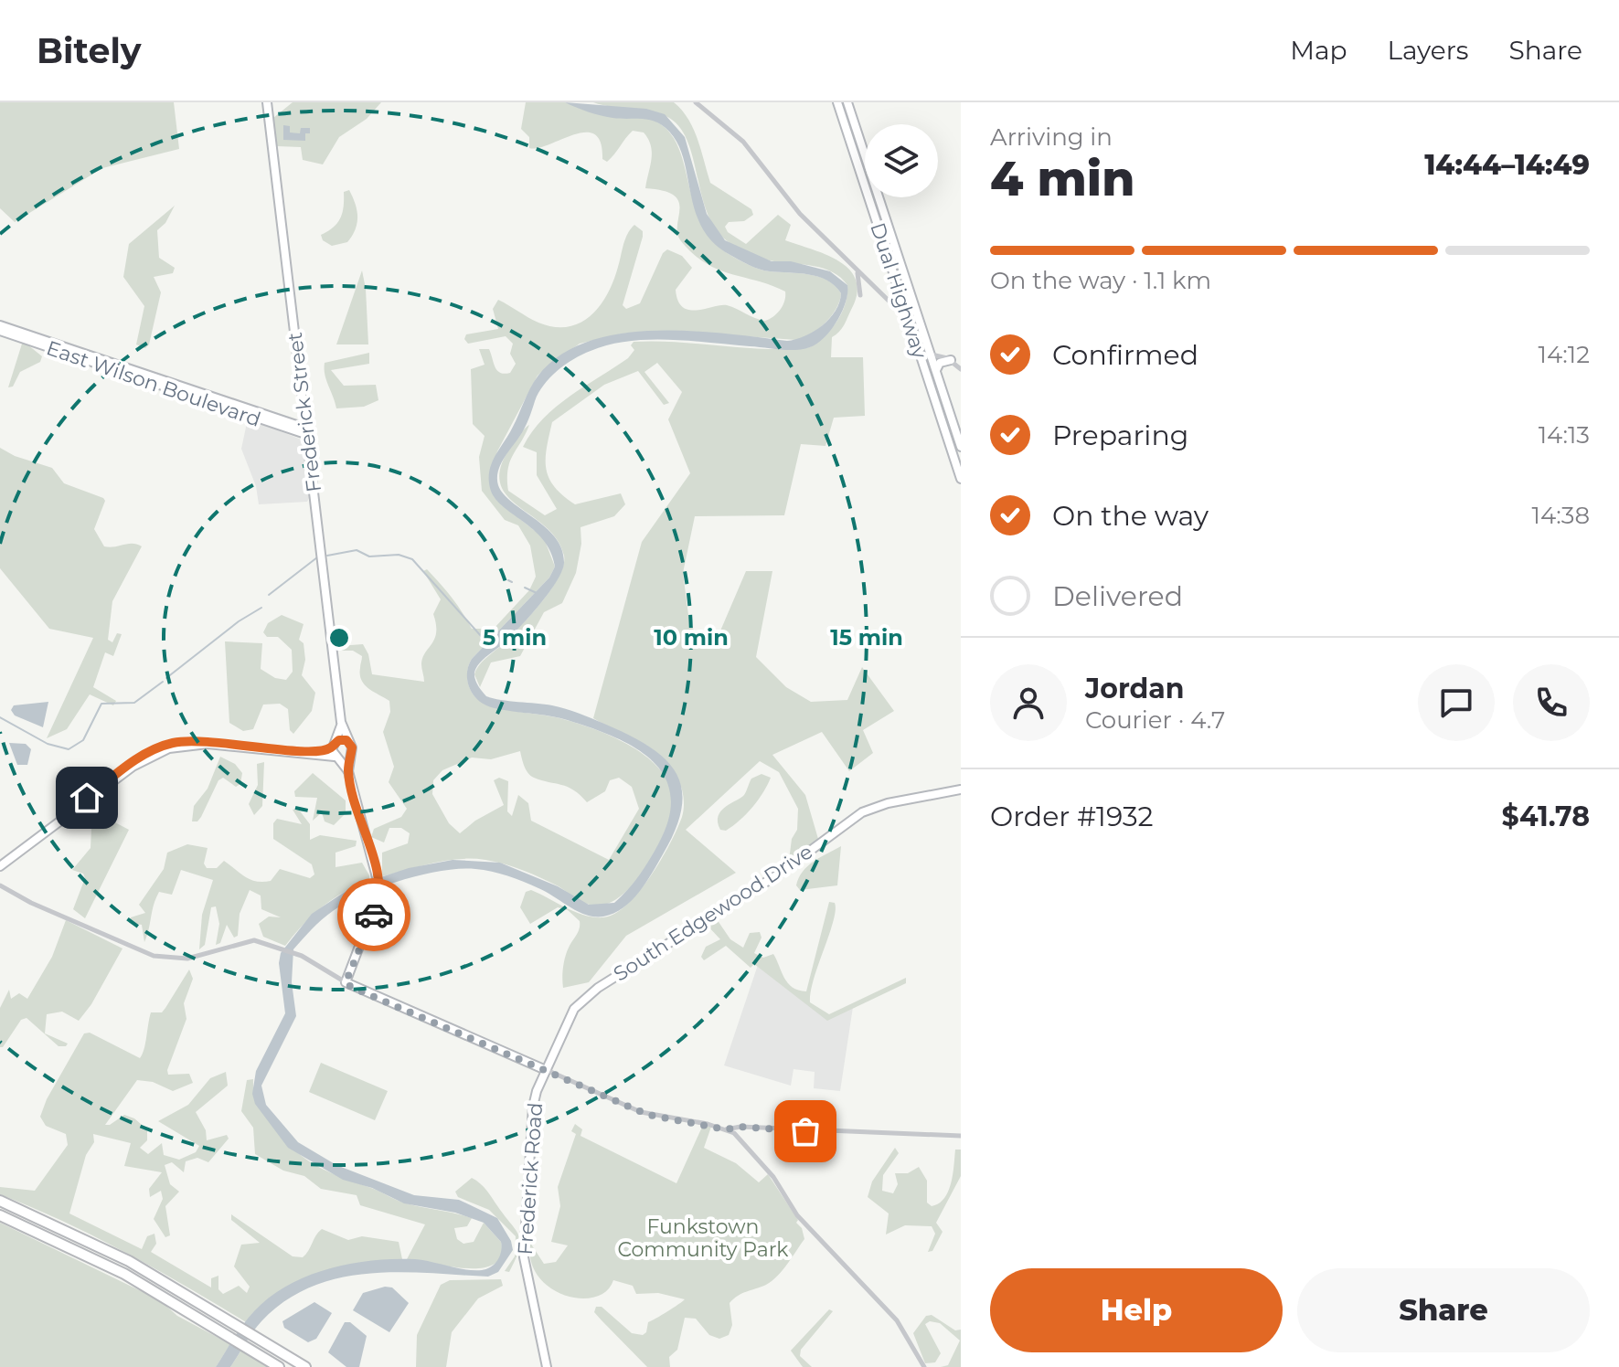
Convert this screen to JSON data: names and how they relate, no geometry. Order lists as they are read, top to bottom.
{
  "streets": {
    "main road": [
      "Dual Highway",
      "East Wilson Boulevard",
      "Frederick Street",
      "South Edgewood Drive",
      "Frederick Road"
    ]
  },
  "crossings": [
    ["East Wilson Boulevard", "Frederick Street"],
    ["South Edgewood Drive", "Frederick Road"]
  ],
  "parks": ["Funkstown Community Park"],
  "page": {
    "header": "Bitely",
    "nav": ["Map", "Layers", "Share"],
    "heading": ["4 min", "Arriving in", "14:44–14:49"],
    "panel": [
      "Jordan",
      "Courier · 4.7",
      "Order #1932",
      "$41.78"
    ],
    "bar": "On the way · 1.1 km",
    "list": [
      ["Confirmed", "14:12"],
      ["Preparing", "14:13"],
      ["On the way", "14:38"],
      "Delivered"
    ],
    "buttons": ["Help", "Share"]
  },
  "rings": ["5 min", "10 min", "15 min"]
}
